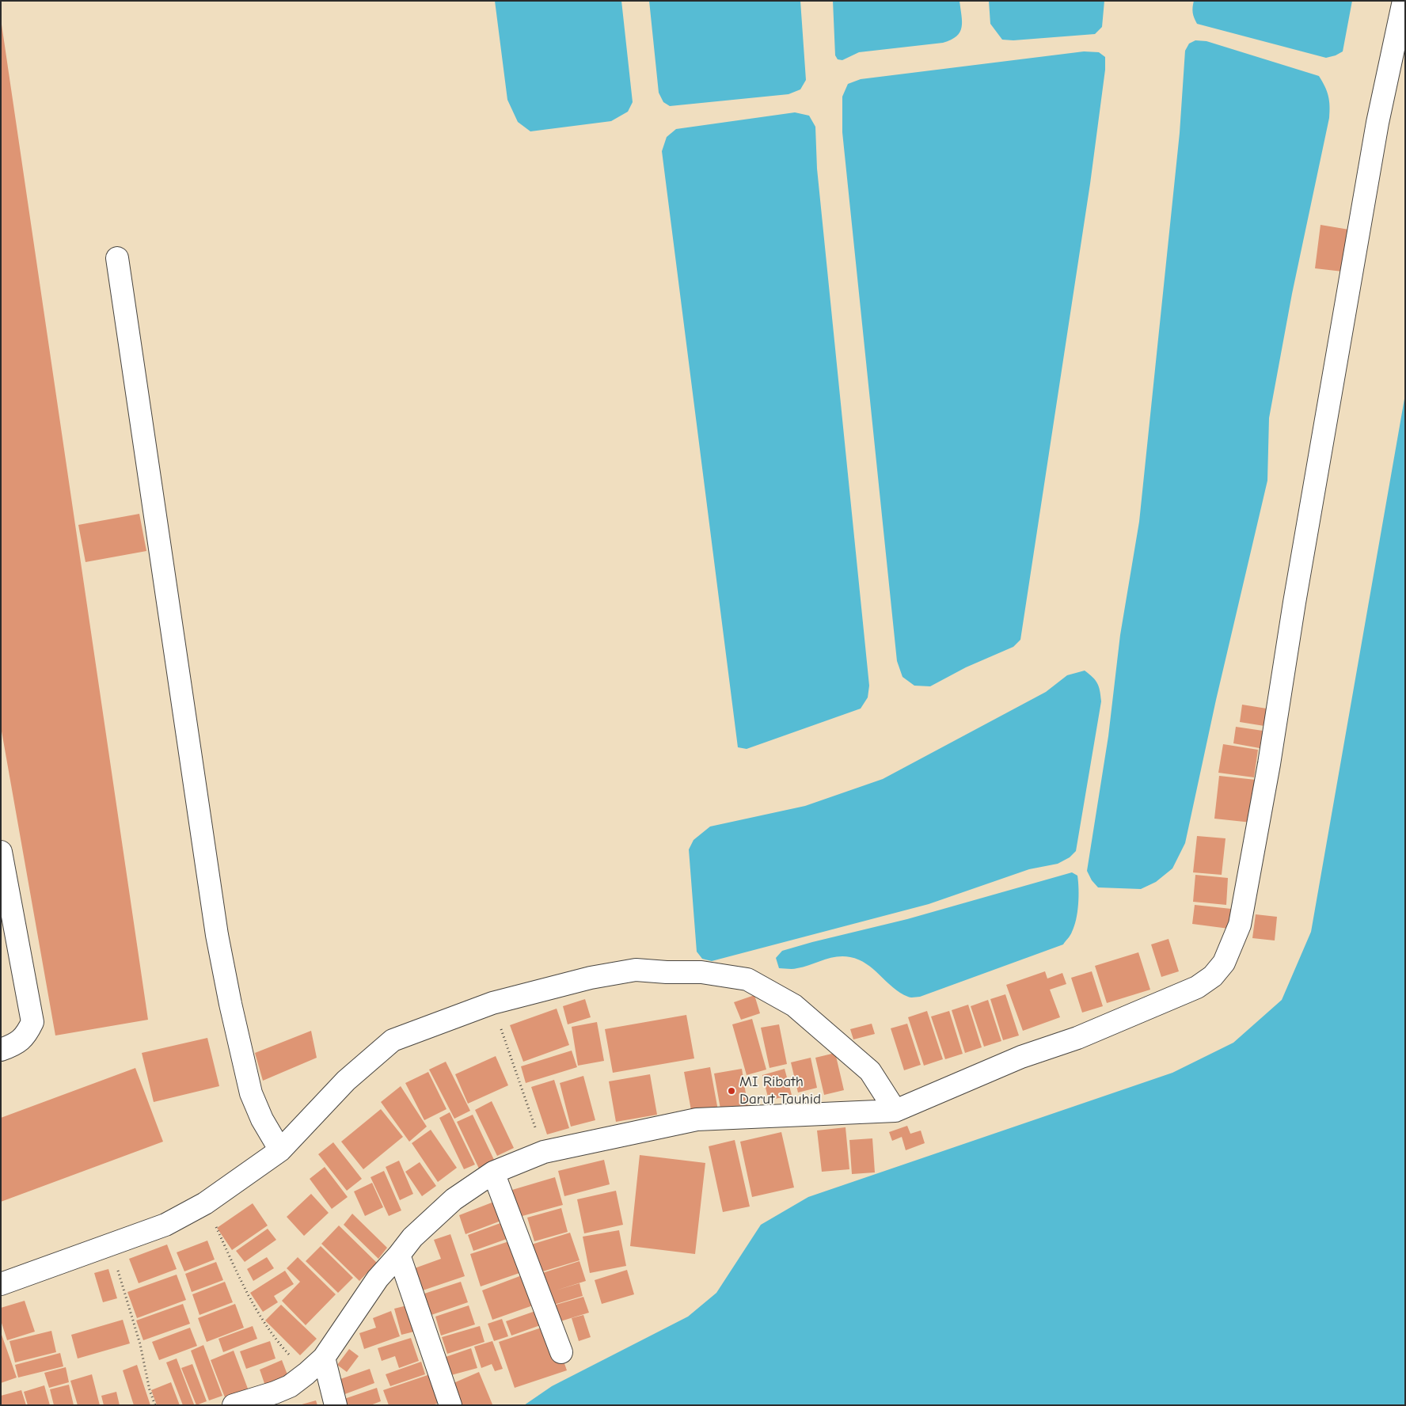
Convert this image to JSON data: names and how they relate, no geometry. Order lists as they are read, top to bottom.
{
  "places": ["MI Ribath Darut Tauhid"]
}
